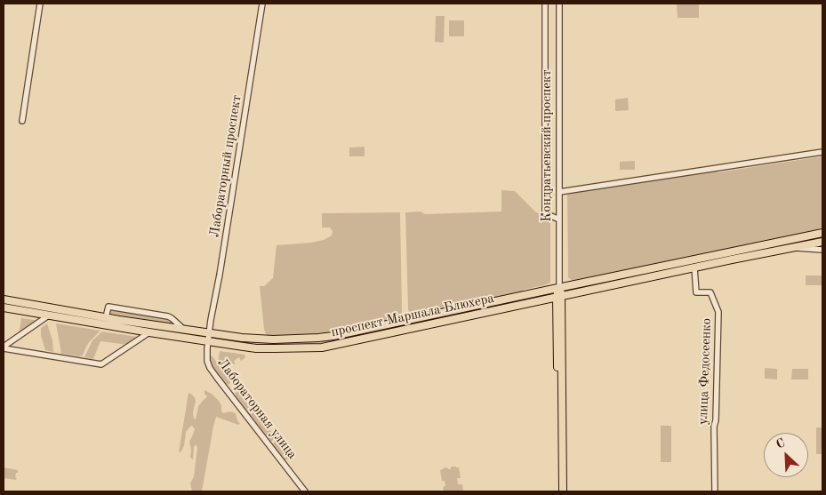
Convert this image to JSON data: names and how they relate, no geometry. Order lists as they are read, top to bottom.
{
  "streets": {
    "main road": ["Кондратьевский проспект", "проспект Маршала Блюхера"],
    "street": ["Лабораторный проспект", "улица Федосеенко", "Лабораторная улица"]
  },
  "crossings": [
    ["Кондратьевский проспект", "проспект Маршала Блюхера"],
    ["Лабораторный проспект", "проспект Маршала Блюхера"],
    ["Лабораторный проспект", "Лабораторная улица"],
    ["проспект Маршала Блюхера", "улица Федосеенко"],
    ["проспект Маршала Блюхера", "Лабораторная улица"]
  ],
  "north": "top left"
}
